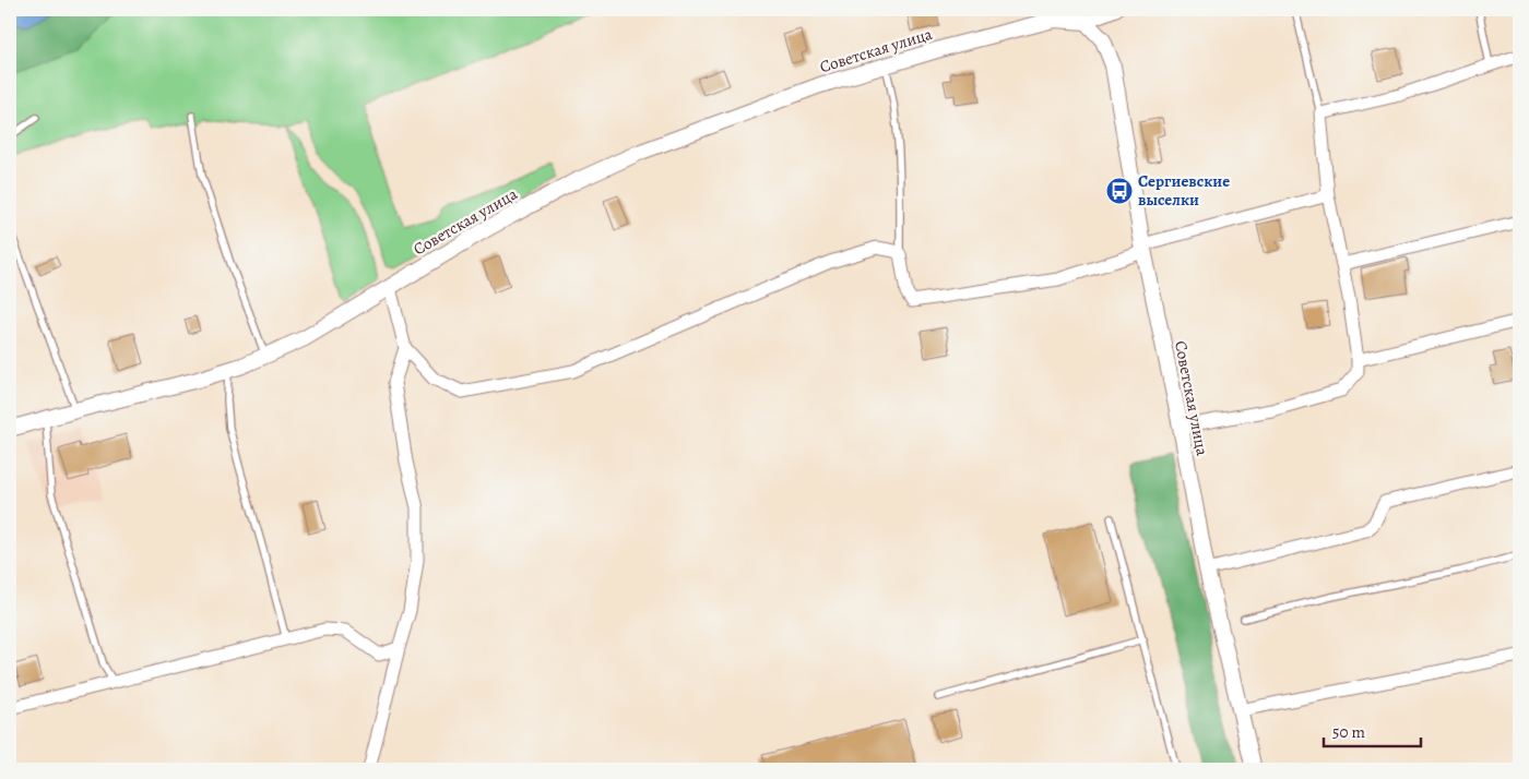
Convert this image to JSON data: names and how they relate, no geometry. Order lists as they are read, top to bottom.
{
  "streets": {
    "street": ["Советская улица"]
  },
  "places": {
    "bus stop": ["Сергиевские выселки"]
  },
  "scale_bar": "50 m"
}
